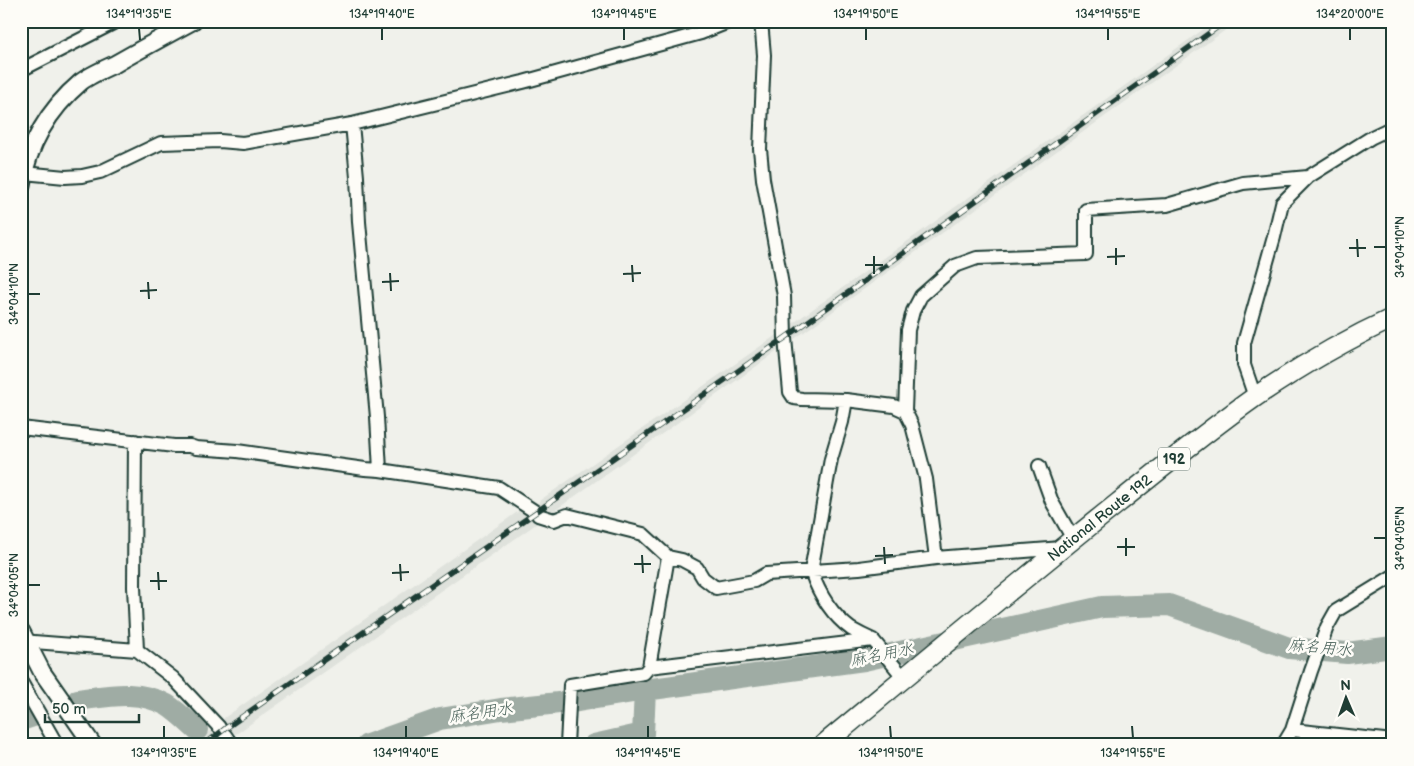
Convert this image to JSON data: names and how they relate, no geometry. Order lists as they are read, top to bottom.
{
  "streets": {
    "highway": ["192", "National Route 192"]
  },
  "water": ["麻名用水"],
  "scale_bar": "50 m",
  "north": "top",
  "coordinates": [
    "134°19'35\"E",
    "134°19'40\"E",
    "134°19'45\"E",
    "134°19'50\"E",
    "134°19'55\"E",
    "134°20'00\"E",
    "34°04'10\"N",
    "34°04'05\"N"
  ]
}
